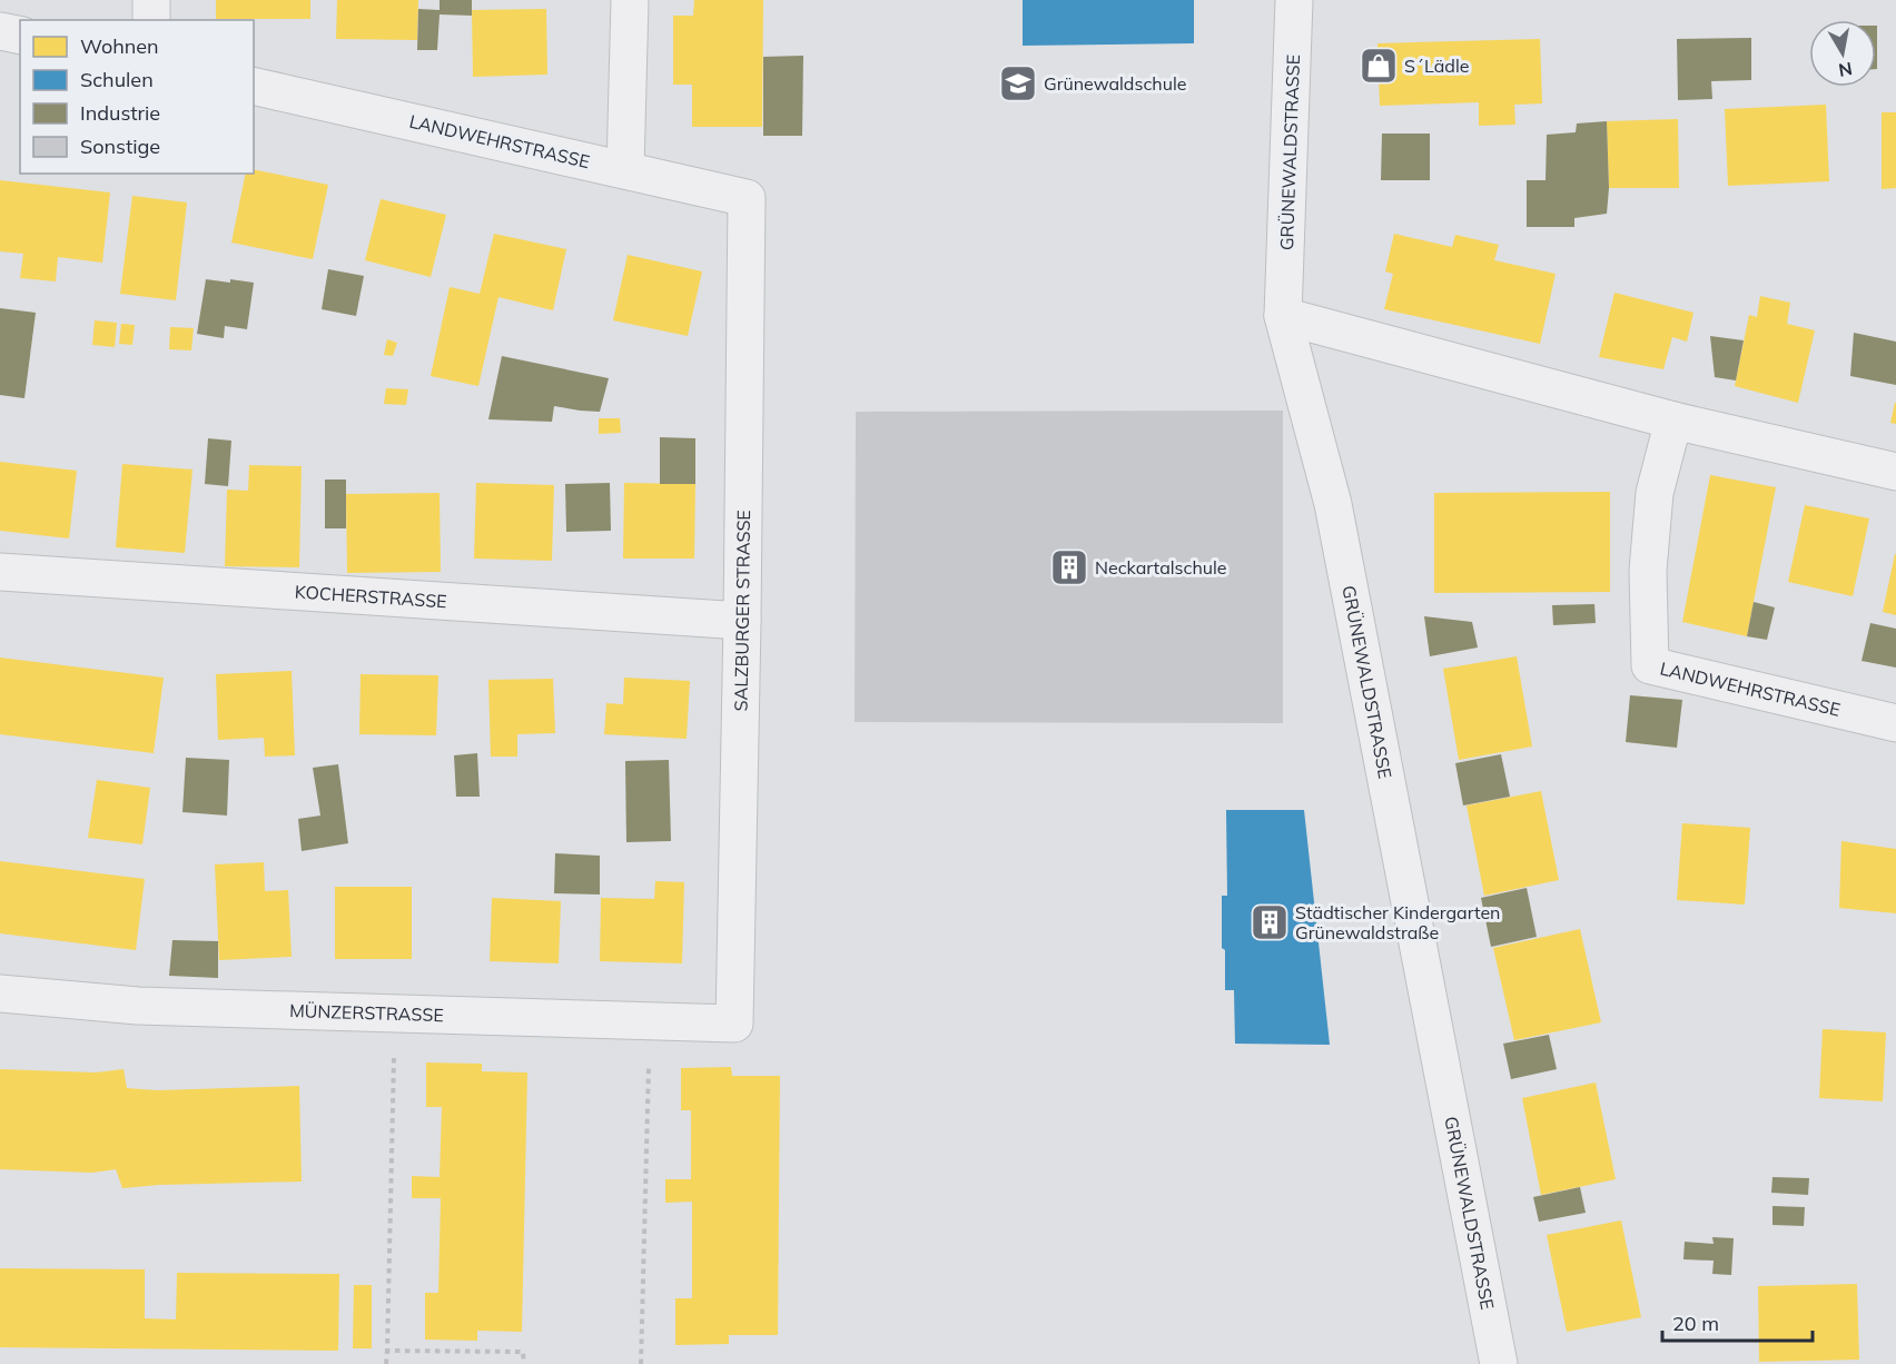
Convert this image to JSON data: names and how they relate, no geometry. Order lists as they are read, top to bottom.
{
  "streets": {
    "street": [
      "LANDWEHRSTRASSE",
      "GRÜNEWALDSTRASSE",
      "KOCHERSTRASSE",
      "SALZBURGER STRASSE",
      "MÜNZERSTRASSE"
    ]
  },
  "crossings": [
    ["LANDWEHRSTRASSE", "SALZBURGER STRASSE"],
    ["KOCHERSTRASSE", "SALZBURGER STRASSE"],
    ["SALZBURGER STRASSE", "MÜNZERSTRASSE"]
  ],
  "places": {
    "shop": ["S´Lädle"],
    "school or university": ["Grünewaldschule"],
    "building": ["Neckartalschule", "Städtischer Kindergarten Grünewaldstraße"]
  },
  "legend": [
    "Wohnen",
    "Schulen",
    "Industrie",
    "Sonstige"
  ],
  "scale_bar": "20 m",
  "north": "bottom"
}
